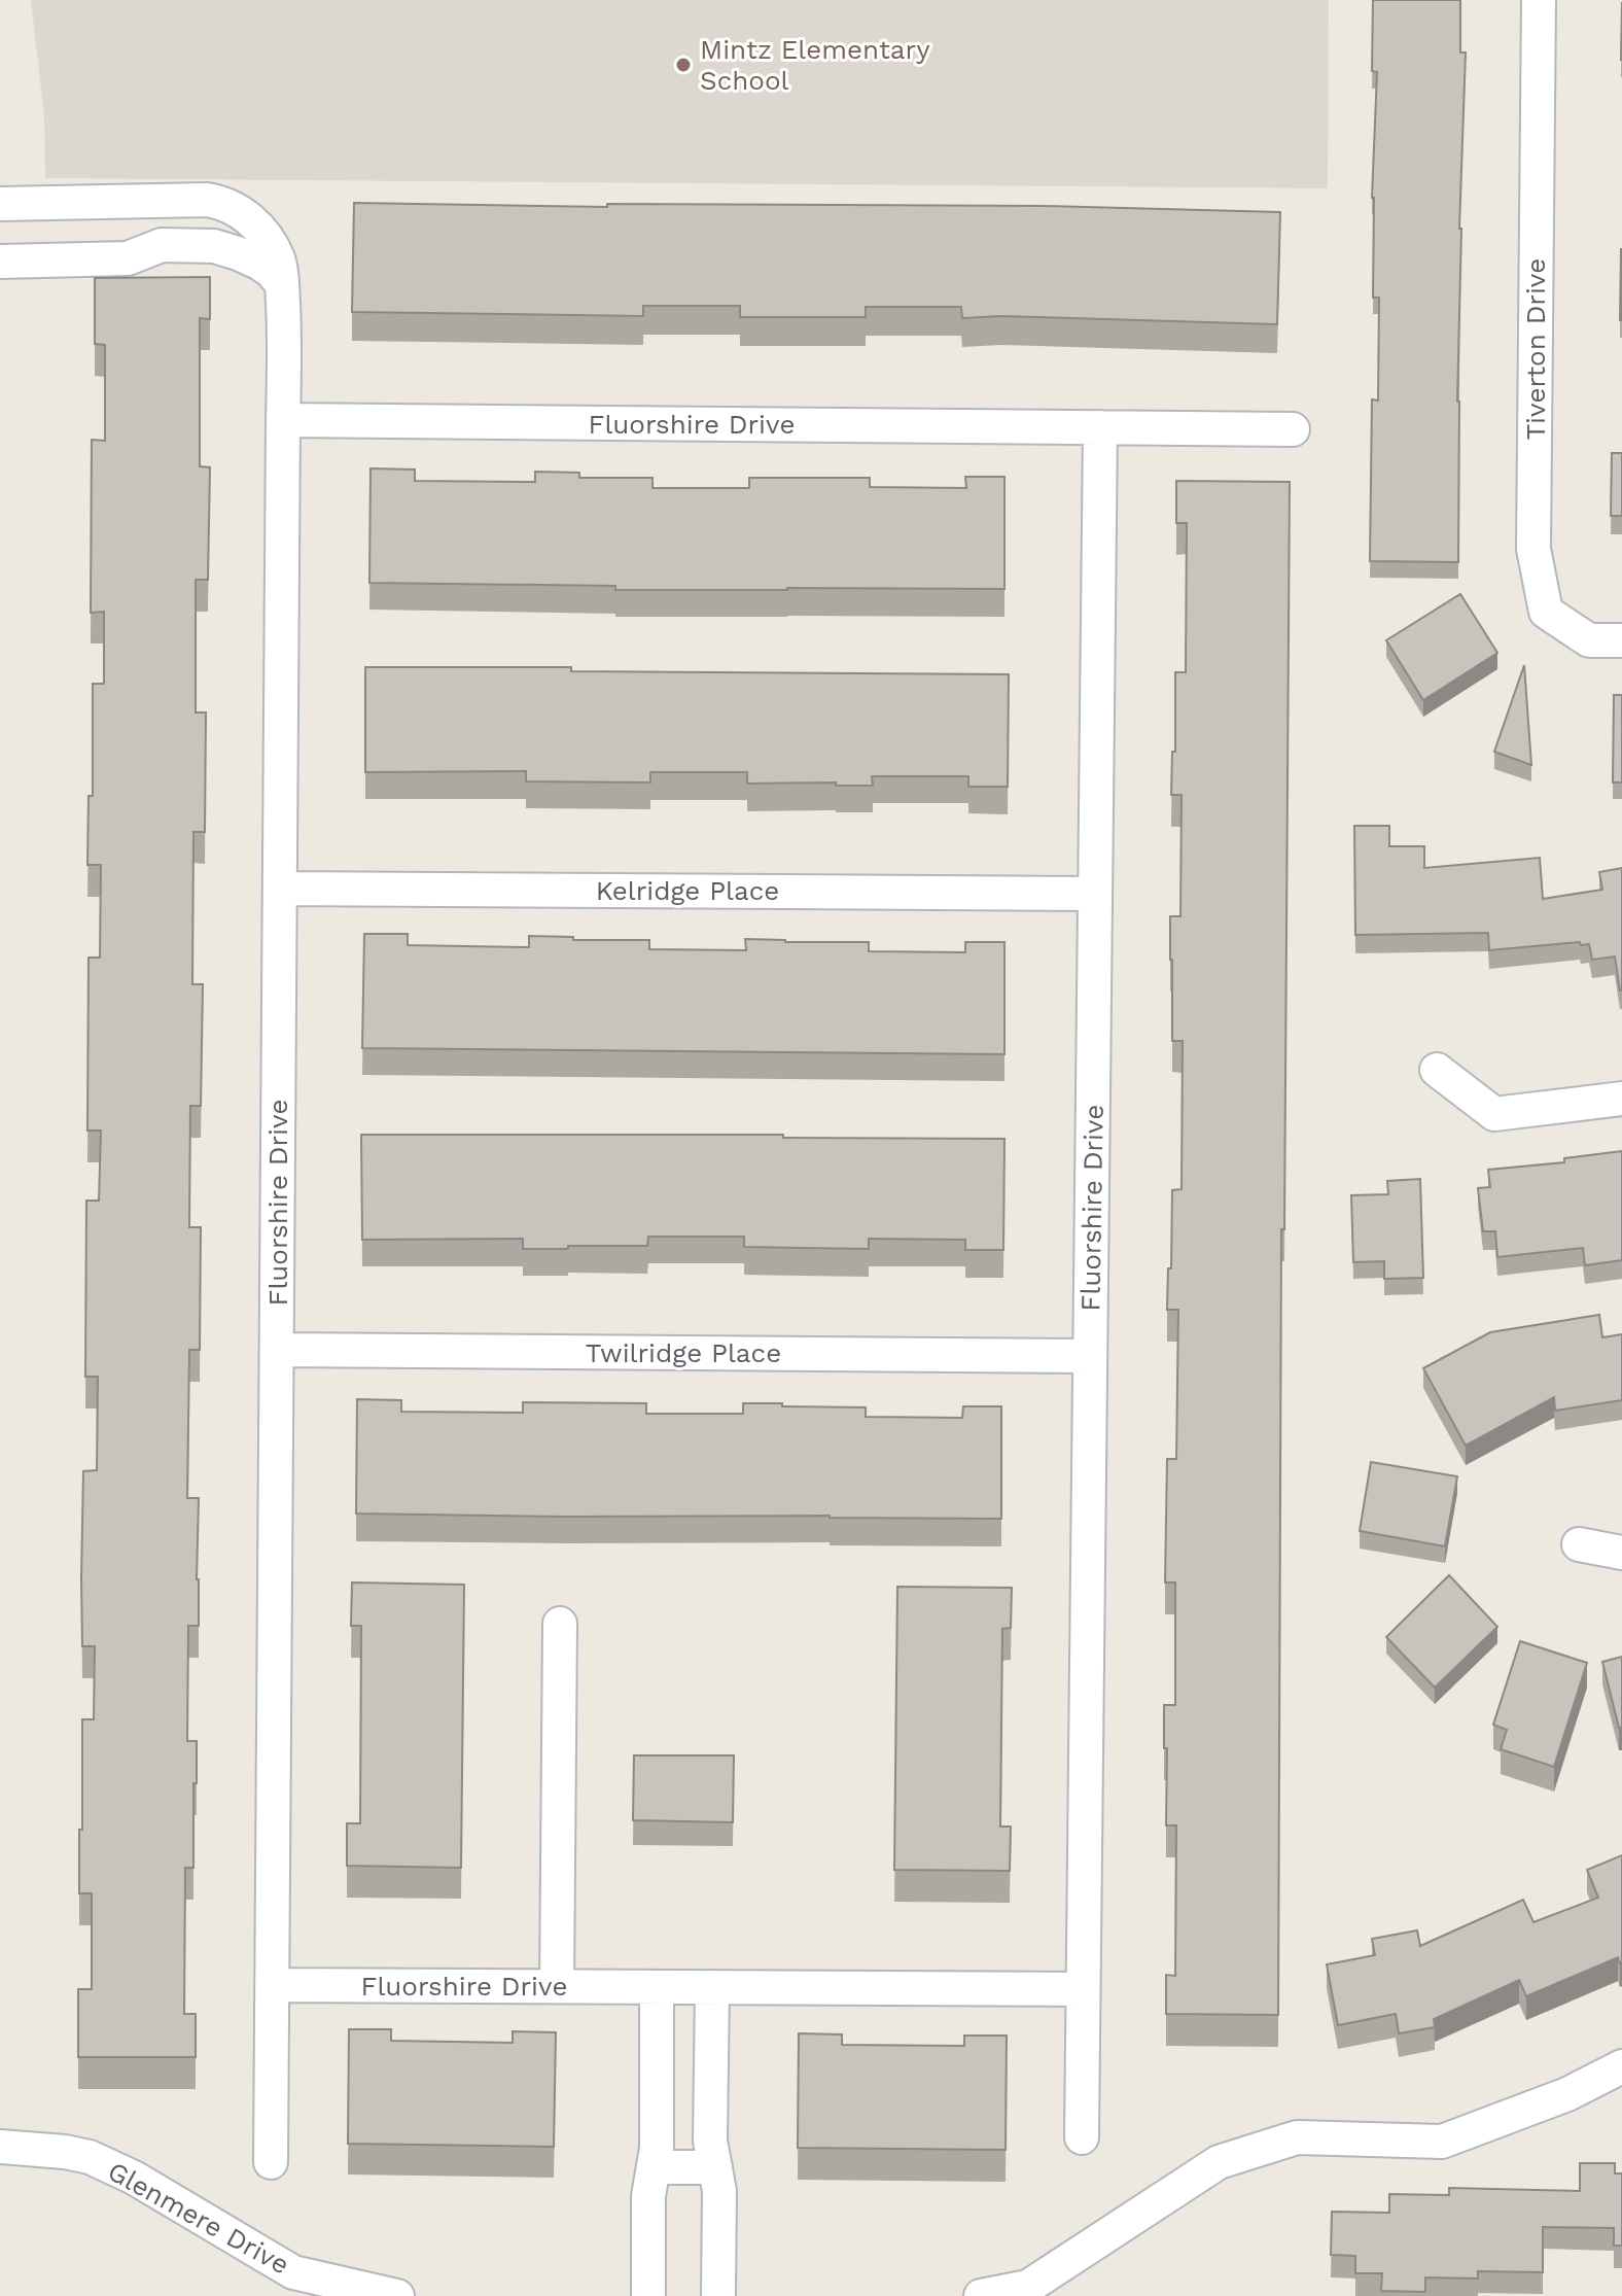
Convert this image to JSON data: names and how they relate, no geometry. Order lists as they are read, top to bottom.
{
  "streets": {
    "street": [
      "Tiverton Drive",
      "Fluorshire Drive",
      "Kelridge Place",
      "Twilridge Place",
      "Glenmere Drive"
    ]
  },
  "crossings": [
    ["Fluorshire Drive", "Kelridge Place"],
    ["Fluorshire Drive", "Twilridge Place"]
  ],
  "places": ["Mintz Elementary School"]
}
